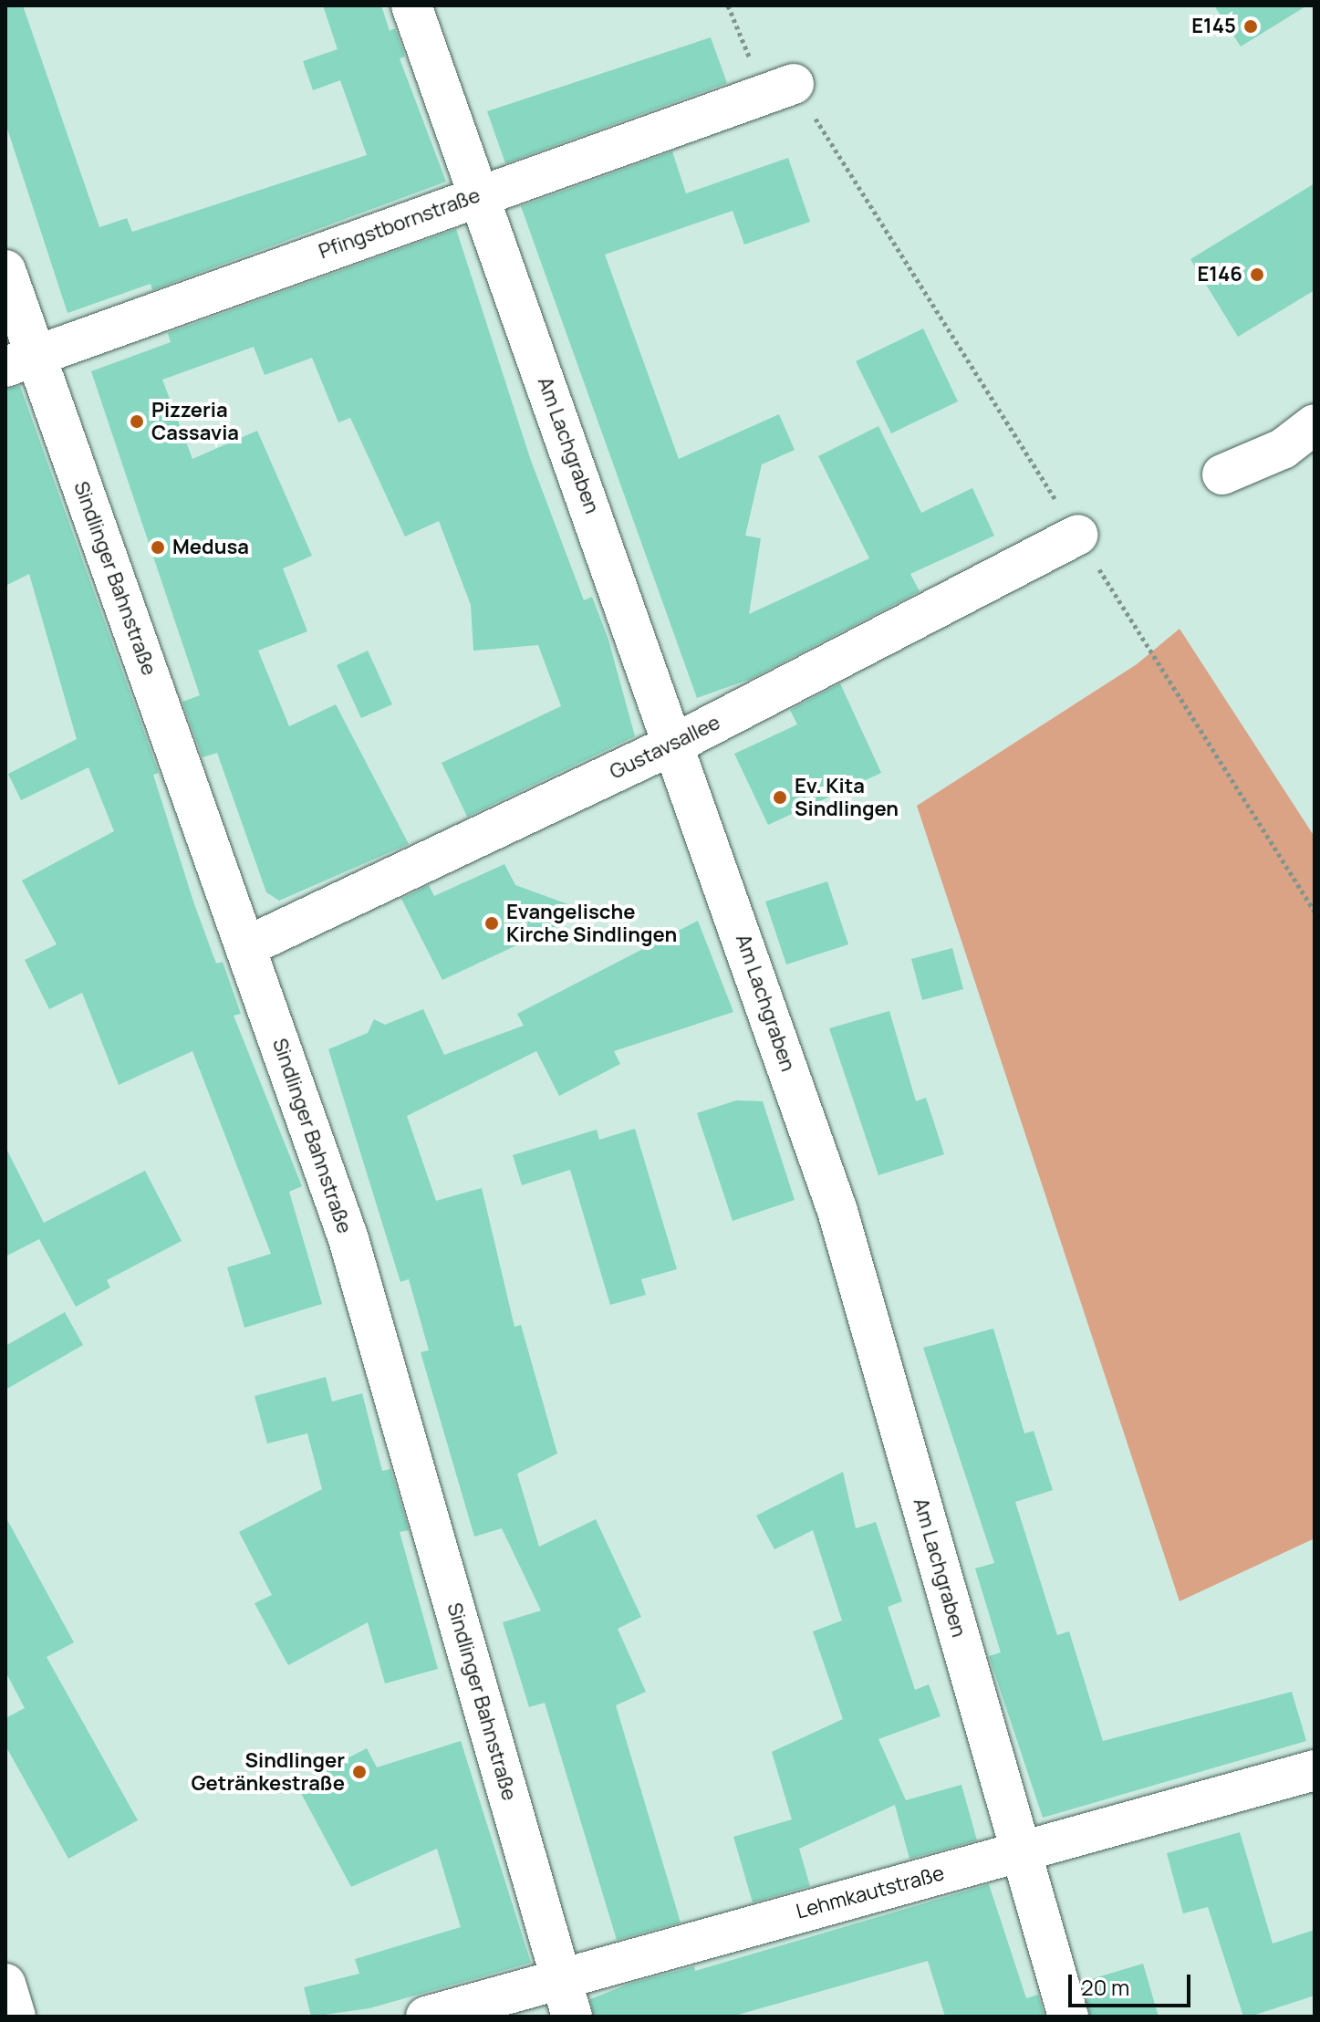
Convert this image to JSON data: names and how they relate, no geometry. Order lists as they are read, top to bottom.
{
  "streets": {
    "street": [
      "Pfingstbornstraße",
      "Am Lachgraben",
      "Sindlinger Bahnstraße",
      "Gustavsallee",
      "Lehmkautstraße"
    ]
  },
  "crossings": [
    ["Pfingstbornstraße", "Am Lachgraben"],
    ["Pfingstbornstraße", "Sindlinger Bahnstraße"],
    ["Am Lachgraben", "Gustavsallee"],
    ["Am Lachgraben", "Lehmkautstraße"],
    ["Sindlinger Bahnstraße", "Gustavsallee"],
    ["Sindlinger Bahnstraße", "Lehmkautstraße"]
  ],
  "places": [
    "E145",
    "E146",
    "Pizzeria Cassavia",
    "Medusa",
    "Ev. Kita Sindlingen",
    "Evangelische Kirche Sindlingen",
    "Sindlinger Getränkestraße"
  ],
  "scale_bar": "20 m"
}
